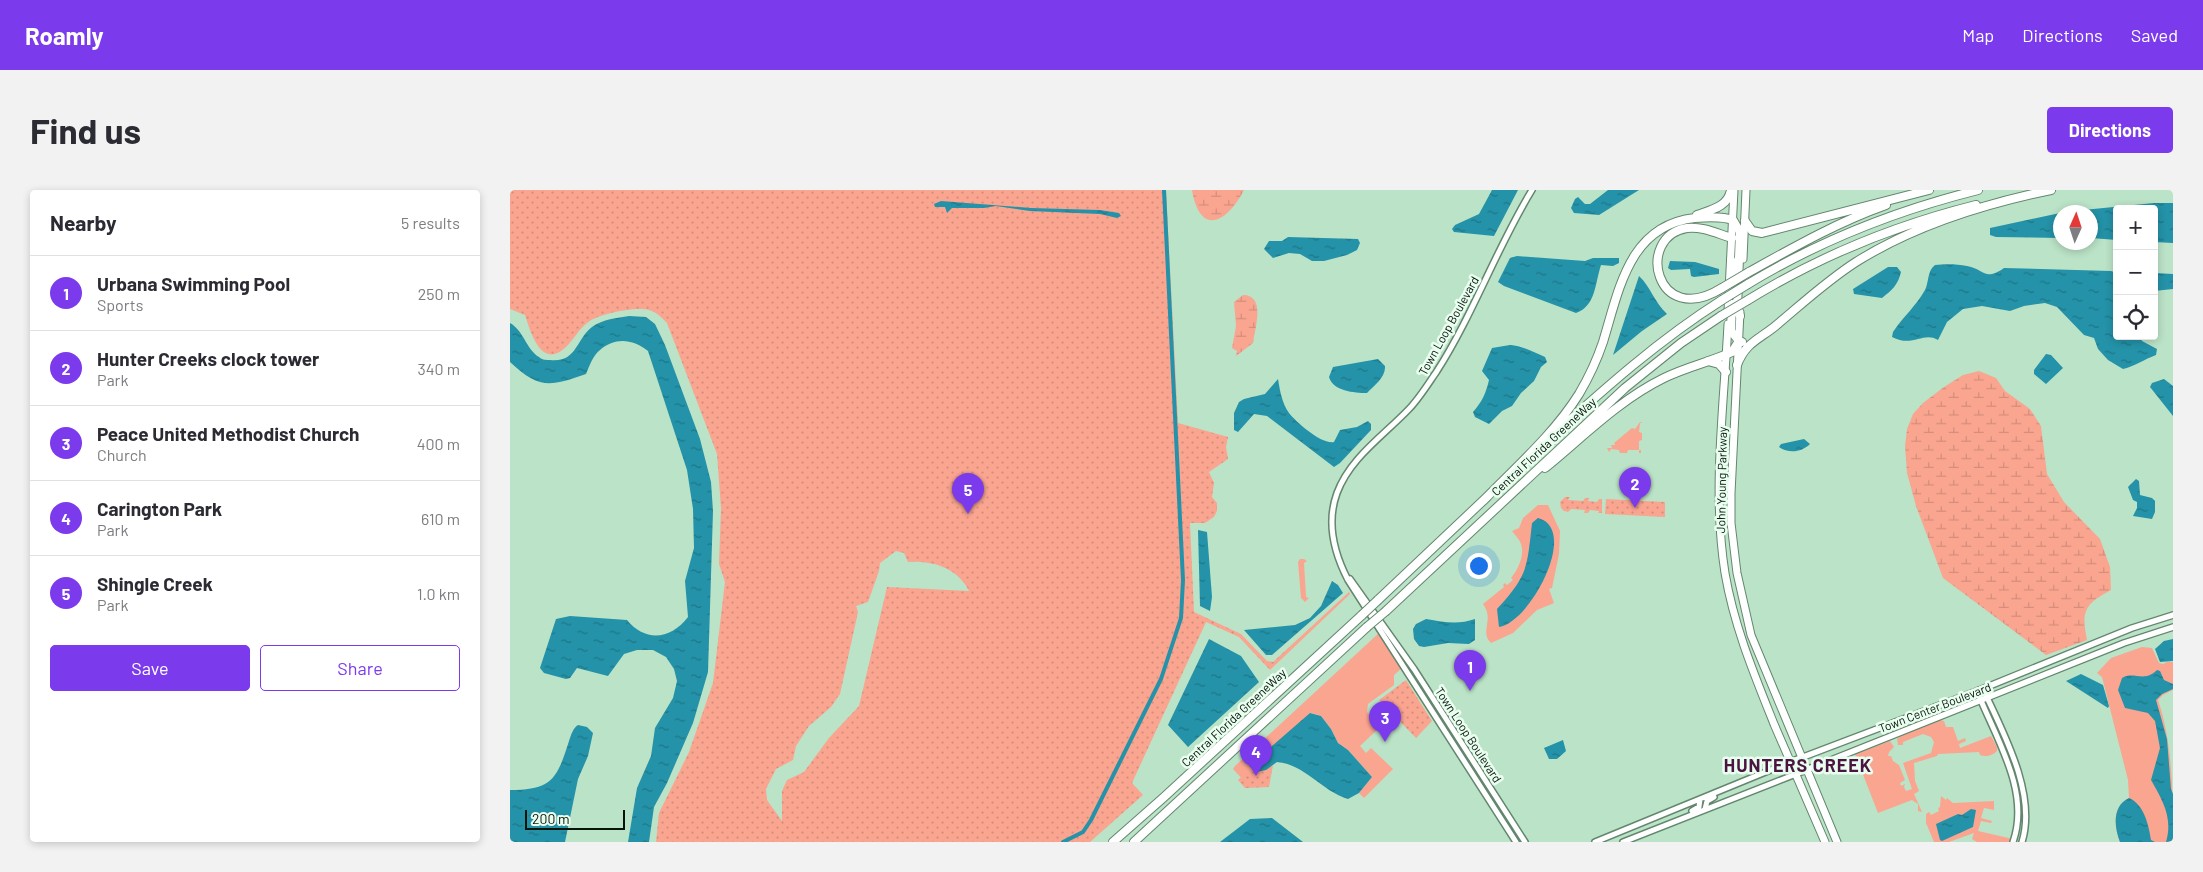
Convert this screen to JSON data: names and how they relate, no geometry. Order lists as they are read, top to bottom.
{
  "streets": {
    "highway": ["Central Florida GreeneWay", "John Young Parkway"],
    "main road": ["Town Center Boulevard"],
    "street": ["Town Loop Boulevard"]
  },
  "crossings": [
    ["John Young Parkway", "Town Center Boulevard"]
  ],
  "districts": ["HUNTERS CREEK"],
  "scale_bar": "200 m",
  "north": "top",
  "page": {
    "header": "Roamly",
    "nav": ["Map", "Directions", "Saved"],
    "buttons": [
      "Directions",
      ["Save", "Share"]
    ],
    "title": "Find us",
    "heading": ["Nearby", "5 results"],
    "map_buttons": ["+", "−"],
    "list": [
      {
        "mark": "1",
        "name": "Urbana Swimming Pool",
        "note": "Sports",
        "value": "250 m"
      },
      {
        "mark": "2",
        "name": "Hunter Creeks clock tower",
        "note": "Park",
        "value": "340 m"
      },
      {
        "mark": "3",
        "name": "Peace United Methodist Church",
        "note": "Church",
        "value": "400 m"
      },
      {
        "mark": "4",
        "name": "Carington Park",
        "note": "Park",
        "value": "610 m"
      },
      {
        "mark": "5",
        "name": "Shingle Creek",
        "note": "Park",
        "value": "1.0 km"
      }
    ],
    "pins": [
      "2",
      "5",
      "1",
      "3",
      "4"
    ],
    "scale": "200 m"
  }
}
